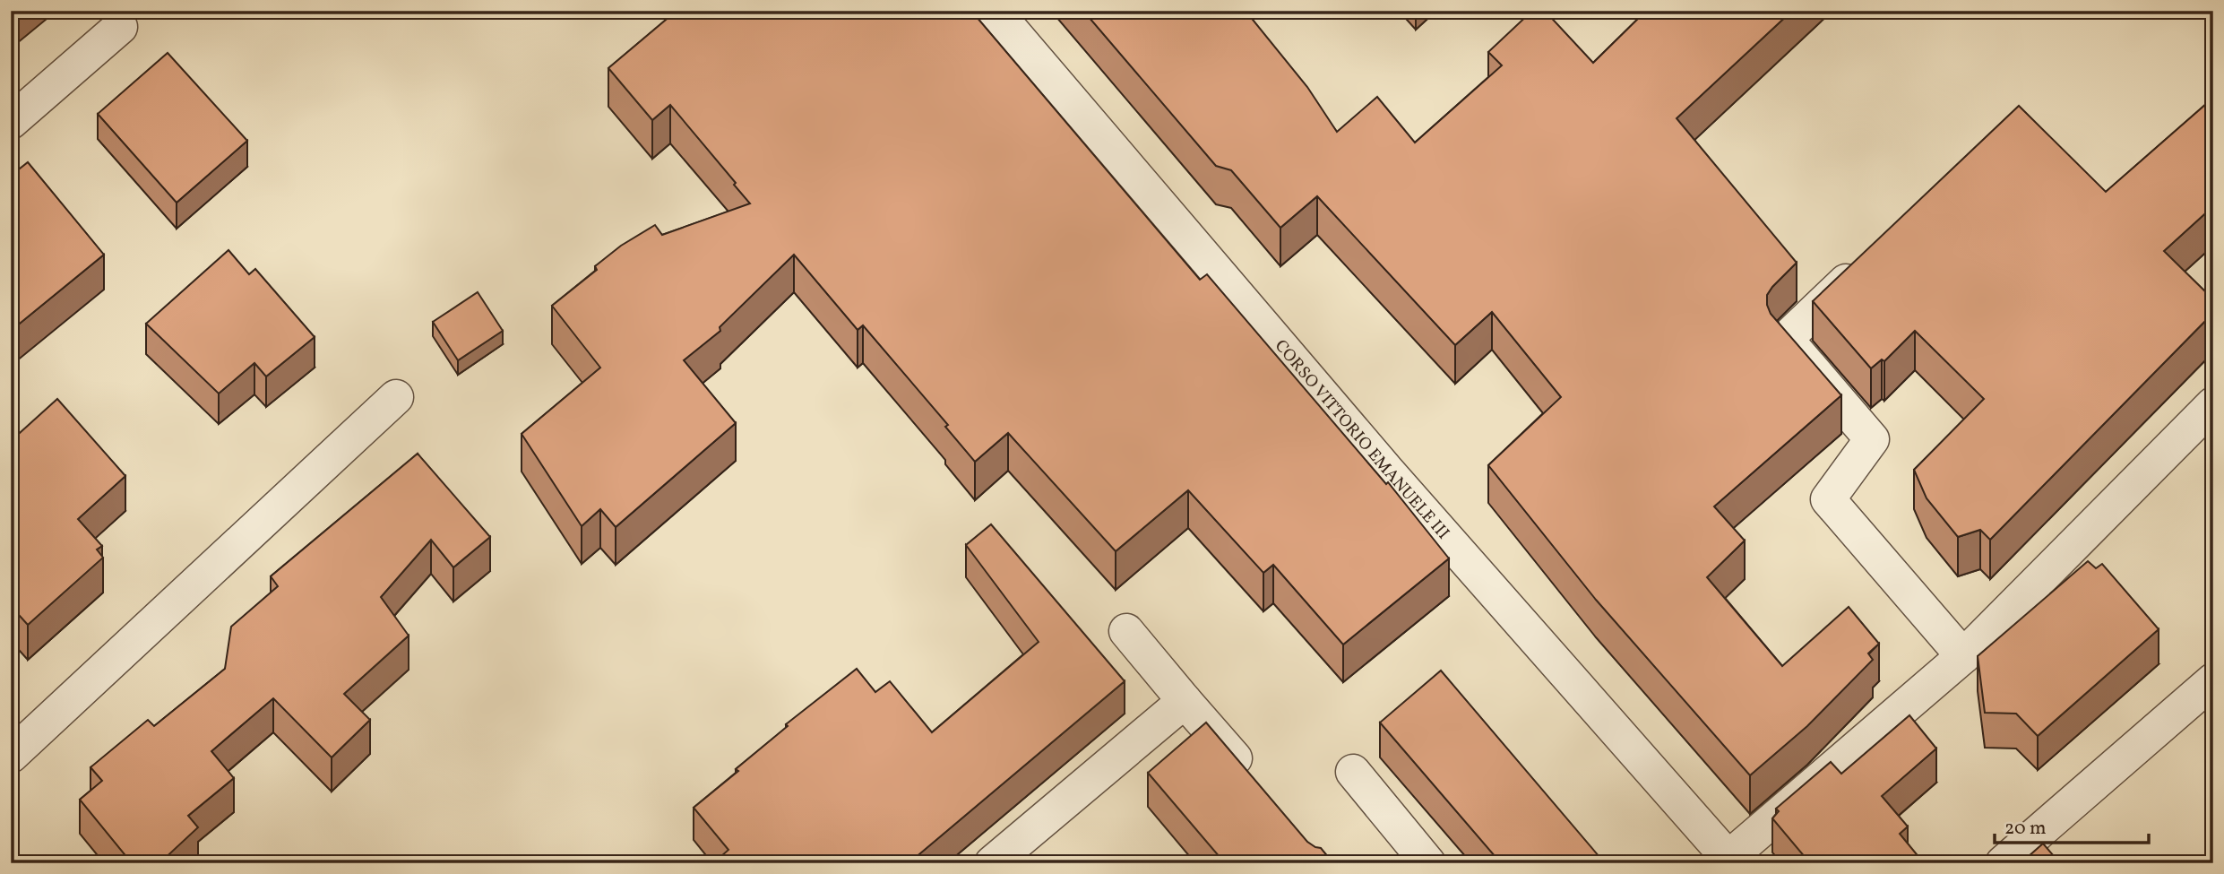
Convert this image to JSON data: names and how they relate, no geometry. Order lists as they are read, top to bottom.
{
  "streets": {
    "street": ["CORSO VITTORIO EMANUELE III"]
  },
  "scale_bar": "20 m"
}
